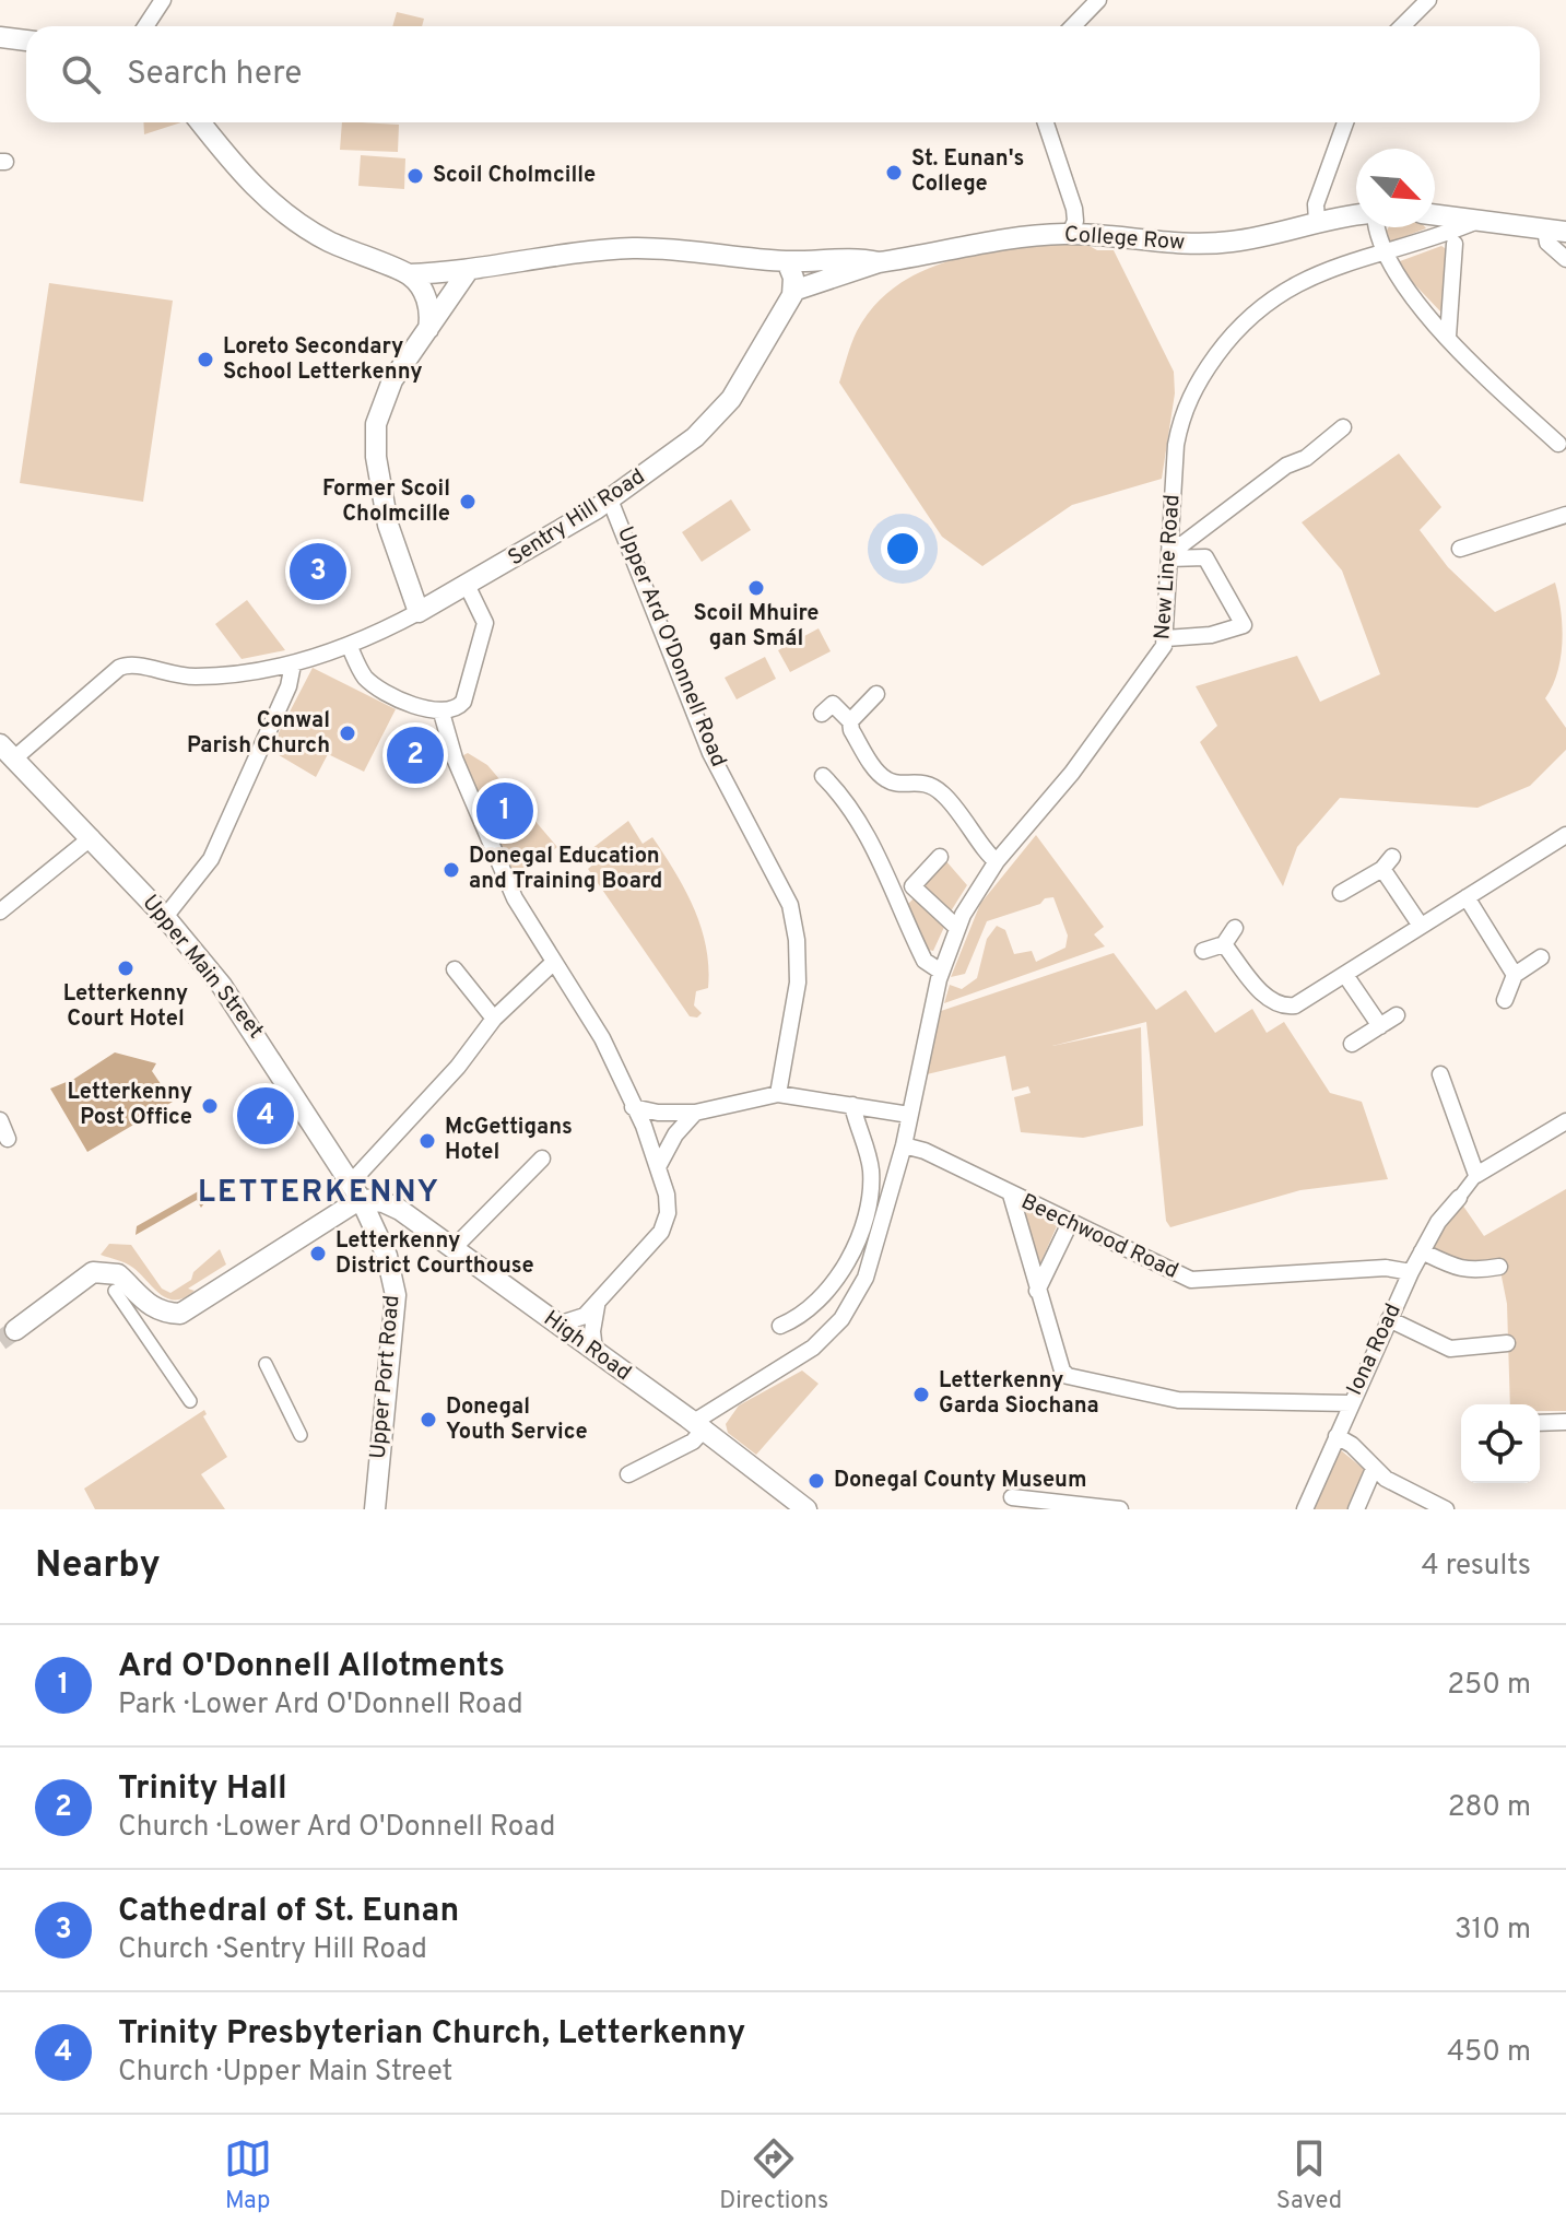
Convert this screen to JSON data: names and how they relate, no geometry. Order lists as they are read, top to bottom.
{
  "streets": {
    "street": [
      "College Row",
      "Sentry Hill Road",
      "New Line Road",
      "Upper Ard O'Donnell Road",
      "Upper Main Street",
      "Beechwood Road",
      "High Road",
      "Iona Road",
      "Upper Port Road"
    ]
  },
  "crossings": [
    ["College Row", "Sentry Hill Road"],
    ["Sentry Hill Road", "Upper Ard O'Donnell Road"],
    ["Sentry Hill Road", "Upper Main Street"],
    ["New Line Road", "Beechwood Road"],
    ["New Line Road", "High Road"],
    ["Upper Main Street", "High Road"],
    ["Upper Main Street", "Upper Port Road"],
    ["Beechwood Road", "Iona Road"],
    ["High Road", "Upper Port Road"]
  ],
  "districts": ["LETTERKENNY"],
  "places": [
    "St. Eunan's College",
    "Scoil Cholmcille",
    "Loreto Secondary School Letterkenny",
    "Former Scoil Cholmcille",
    "Scoil Mhuire gan Smál",
    "Conwal Parish Church",
    "Donegal Education and Training Board",
    "Letterkenny Court Hotel",
    "Letterkenny Post Office",
    "McGettigans Hotel",
    "Letterkenny District Courthouse",
    "Letterkenny Garda Siochana",
    "Donegal Youth Service",
    "Donegal County Museum"
  ],
  "north": "bottom right",
  "page": {
    "search": "Search here",
    "pins": [
      "3",
      "2",
      "1",
      "4"
    ],
    "heading": ["Nearby", "4 results"],
    "list": [
      {
        "mark": "1",
        "name": "Ard O'Donnell Allotments",
        "note": "Park · Lower Ard O'Donnell Road",
        "value": "250 m"
      },
      {
        "mark": "2",
        "name": "Trinity Hall",
        "note": "Church · Lower Ard O'Donnell Road",
        "value": "280 m"
      },
      {
        "mark": "3",
        "name": "Cathedral of St. Eunan",
        "note": "Church · Sentry Hill Road",
        "value": "310 m"
      },
      {
        "mark": "4",
        "name": "Trinity Presbyterian Church, Letterkenny",
        "note": "Church · Upper Main Street",
        "value": "450 m"
      }
    ],
    "nav": ["Map", "Directions", "Saved"]
  }
}
